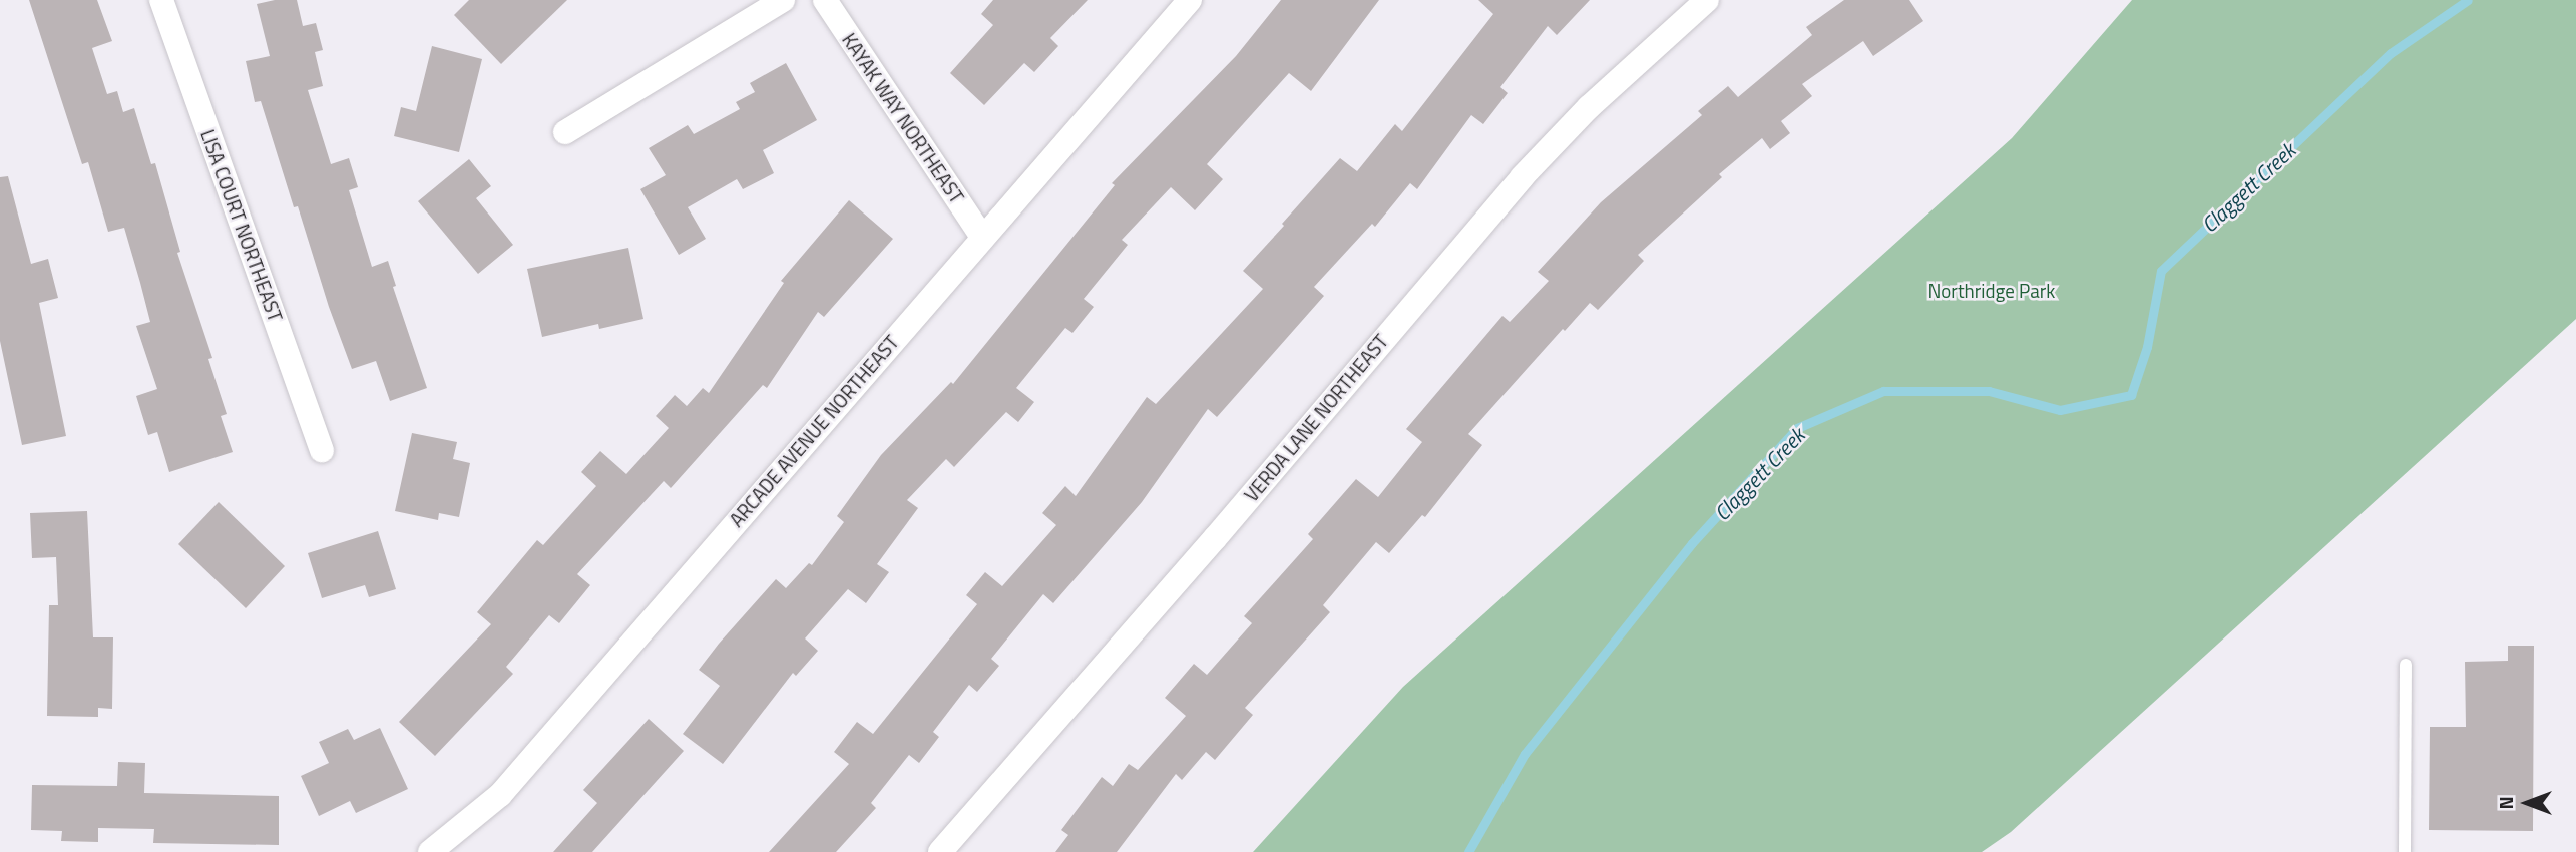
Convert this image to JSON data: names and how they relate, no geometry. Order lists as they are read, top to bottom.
{
  "streets": {
    "street": [
      "KAYAK WAY NORTHEAST",
      "LISA COURT NORTHEAST",
      "VERDA LANE NORTHEAST",
      "ARCADE AVENUE NORTHEAST"
    ]
  },
  "crossings": [
    ["KAYAK WAY NORTHEAST", "ARCADE AVENUE NORTHEAST"]
  ],
  "water": ["Claggett Creek"],
  "parks": ["Northridge Park"],
  "north": "left"
}
